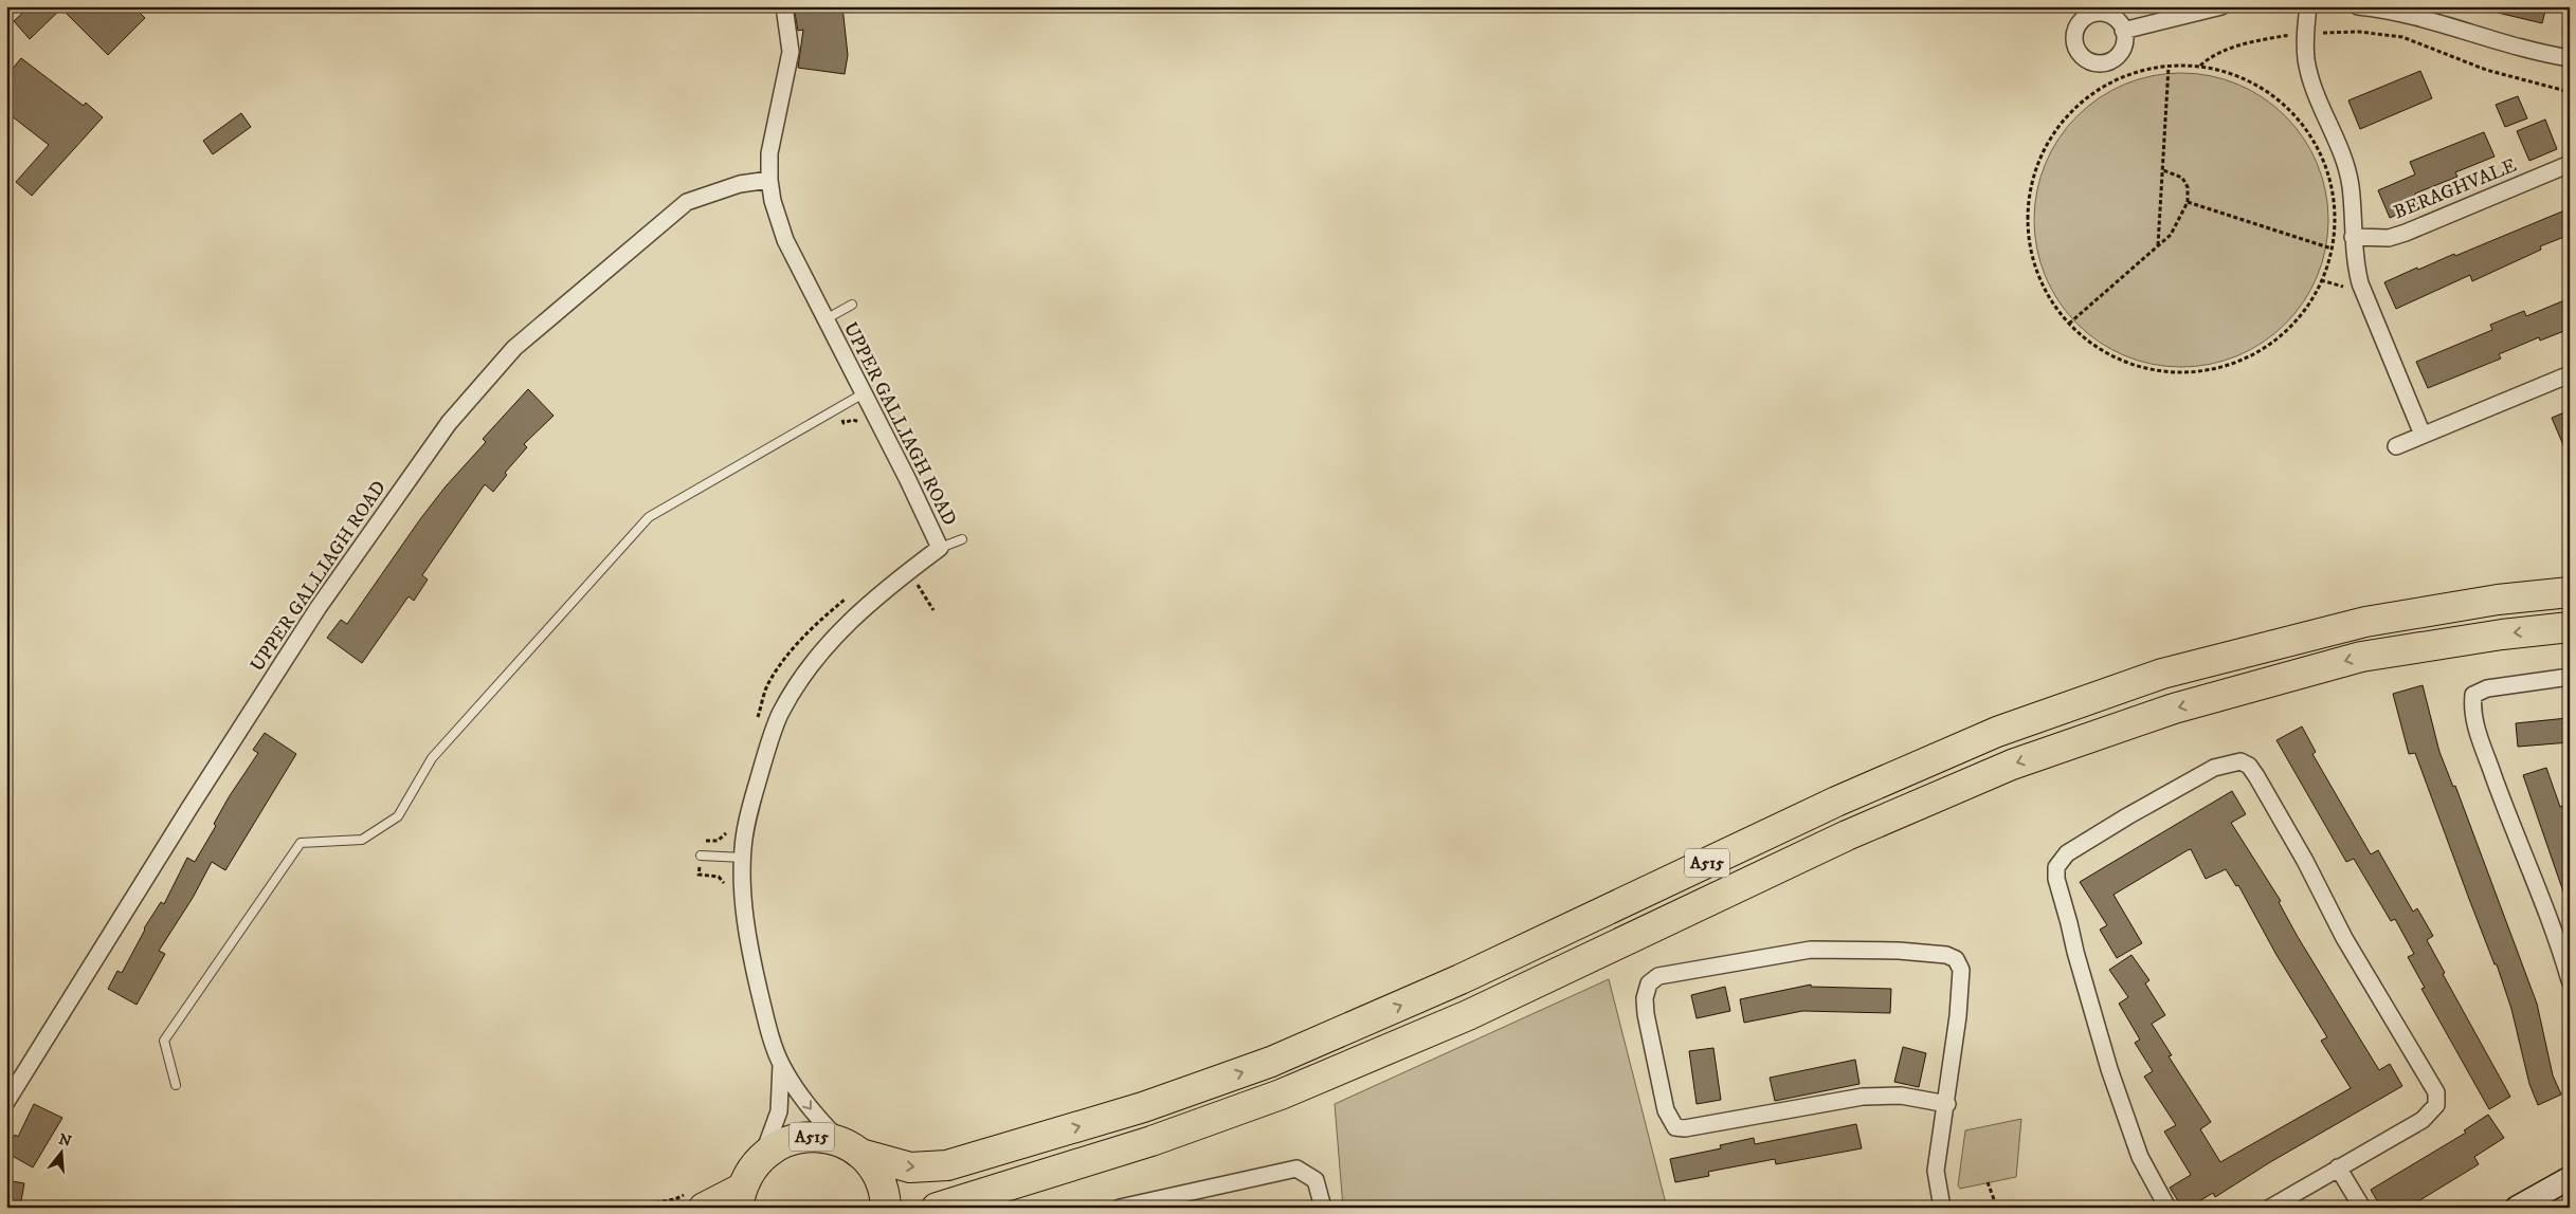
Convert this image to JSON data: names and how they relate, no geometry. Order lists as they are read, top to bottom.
{
  "streets": {
    "highway": ["A515"],
    "street": ["BERAGHVALE", "UPPER GALLIAGH ROAD"]
  },
  "crossings": [
    ["UPPER GALLIAGH ROAD", "A515"]
  ],
  "north": "top"
}
